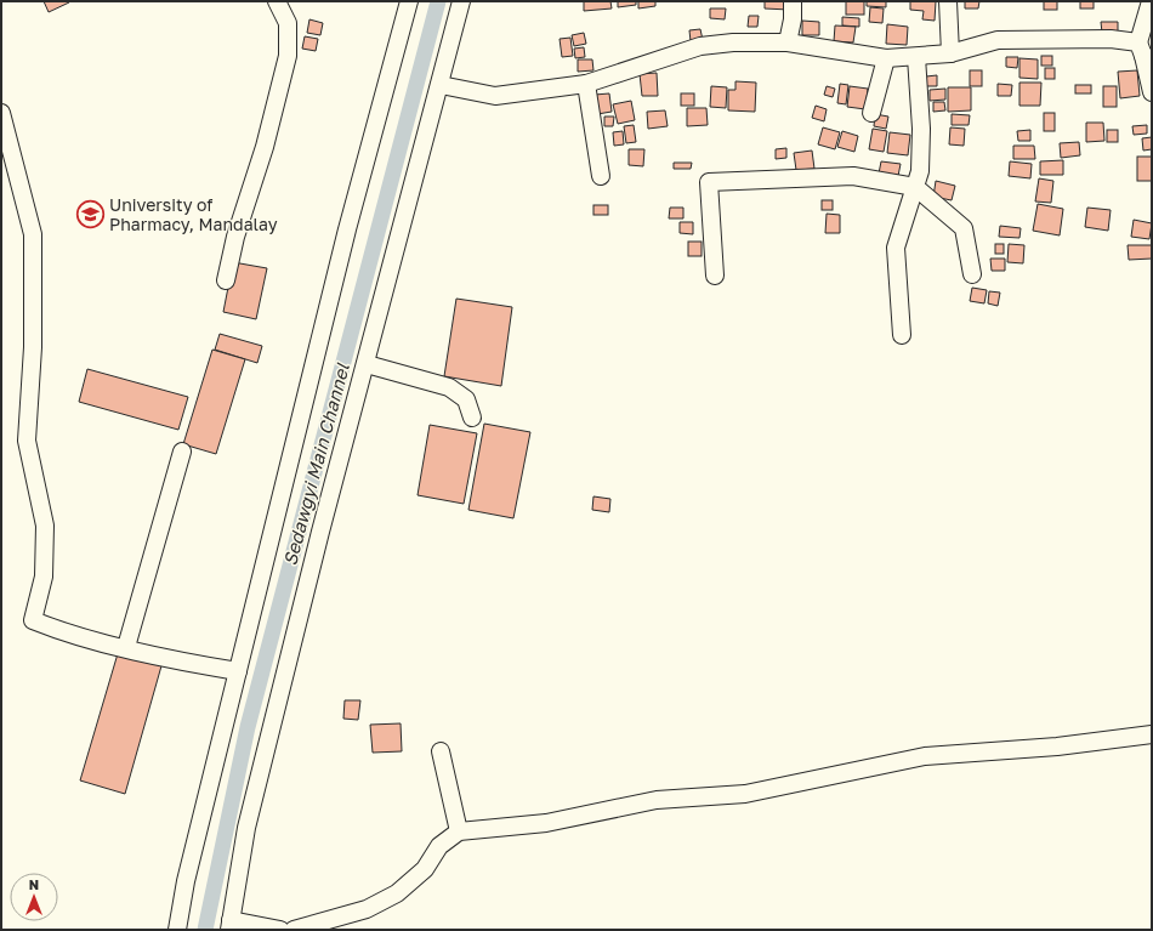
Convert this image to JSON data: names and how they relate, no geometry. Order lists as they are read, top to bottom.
{
  "water": ["Sedawgyi Main Channel"],
  "places": {
    "school or university": ["University of Pharmacy, Mandalay"]
  },
  "north": "top"
}
